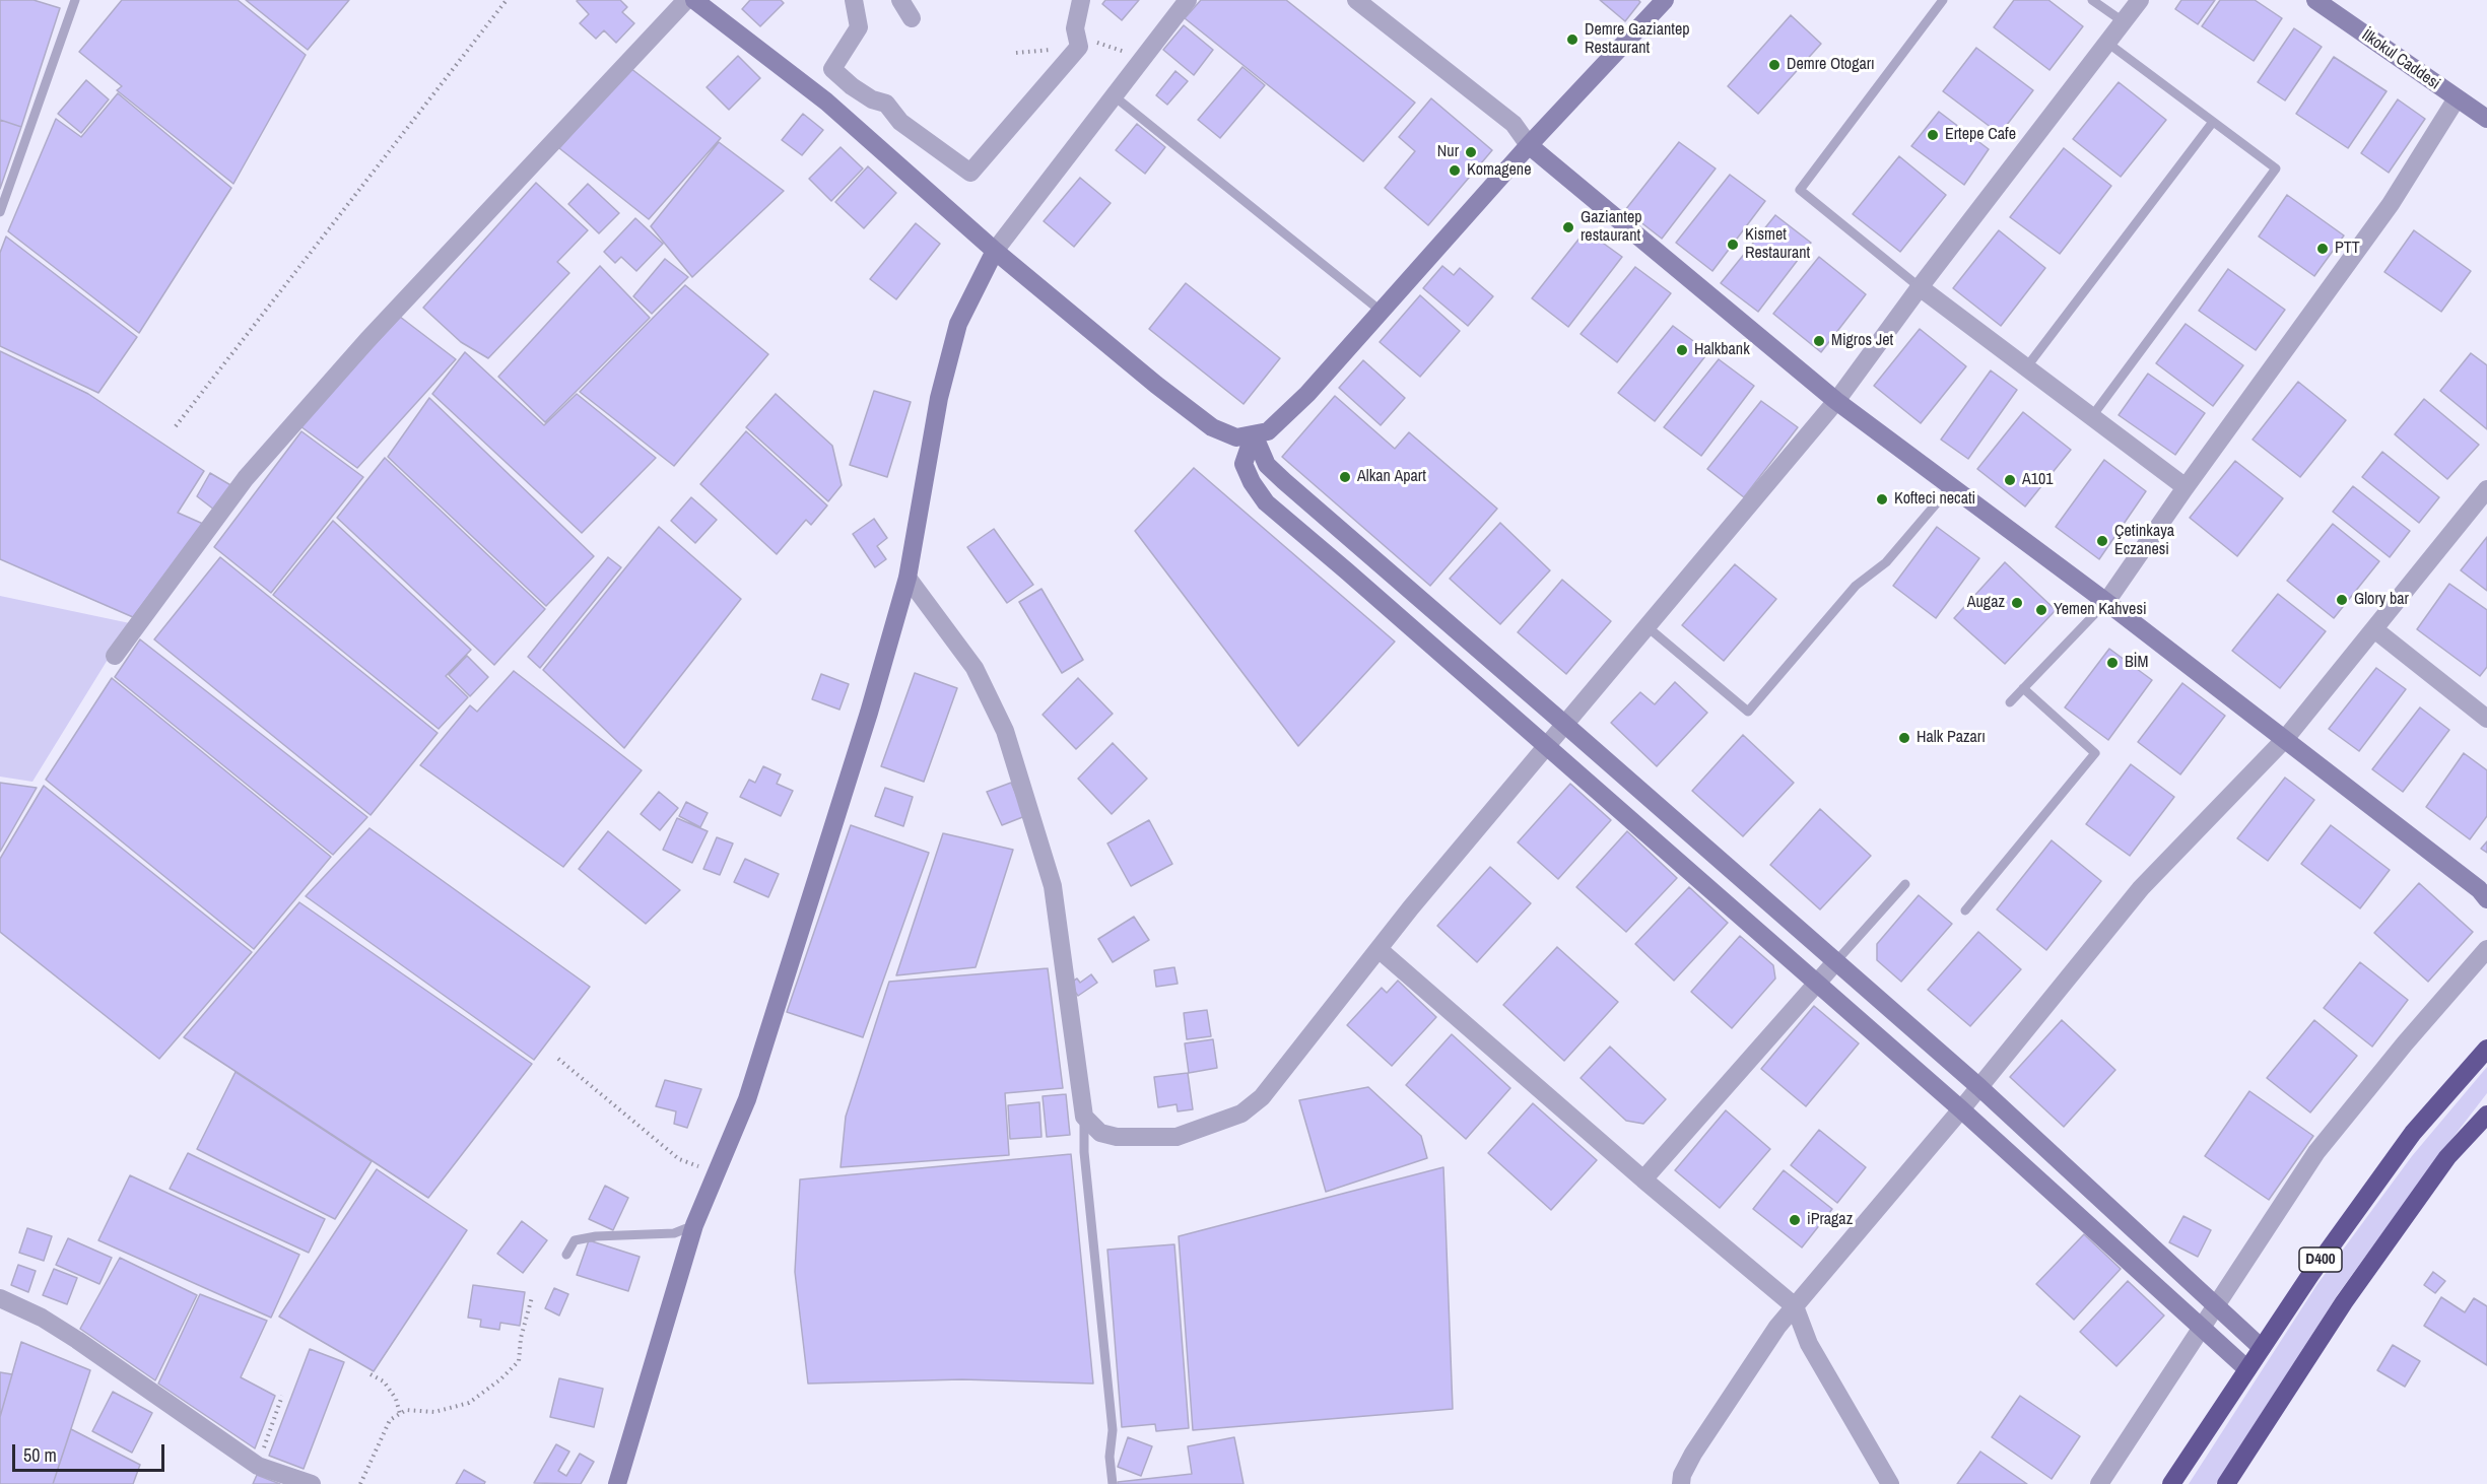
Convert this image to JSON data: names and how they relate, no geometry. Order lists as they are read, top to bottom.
{
  "streets": {
    "highway": ["D400"],
    "street": ["İlkokul Caddesi"]
  },
  "places": [
    "Demre Gaziantep Restaurant",
    "Demre Otogarı",
    "Ertepe Cafe",
    "Nur",
    "Komagene",
    "Gaziantep restaurant",
    "Kismet Restaurant",
    "PTT",
    "Migros Jet",
    "Halkbank",
    "Alkan Apart",
    "A101",
    "Kofteci necati",
    "Çetinkaya Eczanesi",
    "Glory bar",
    "Augaz",
    "Yemen Kahvesi",
    "BİM",
    "Halk Pazarı",
    "iPragaz"
  ],
  "scale_bar": "50 m"
}
